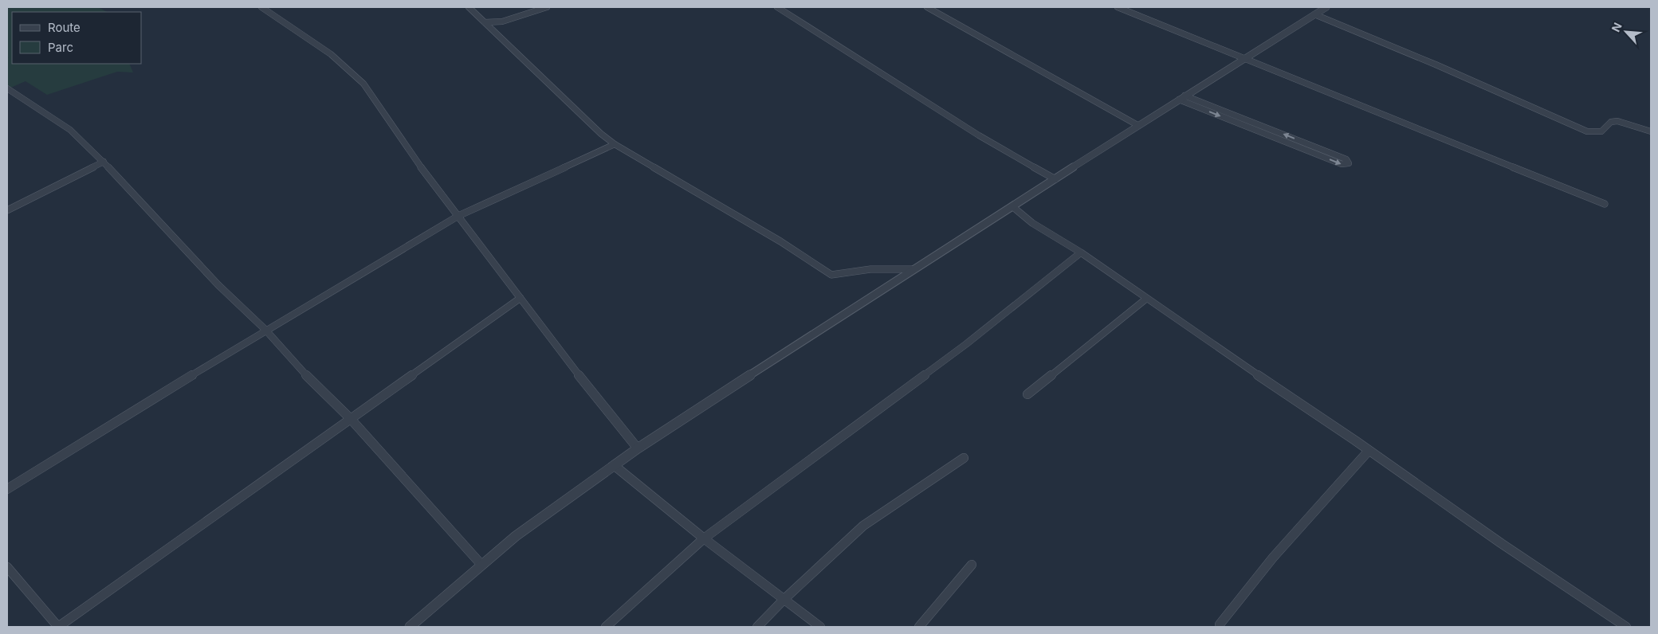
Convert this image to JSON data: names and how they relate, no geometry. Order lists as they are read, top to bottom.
{
  "legend": ["Route", "Parc"],
  "north": "top left"
}
